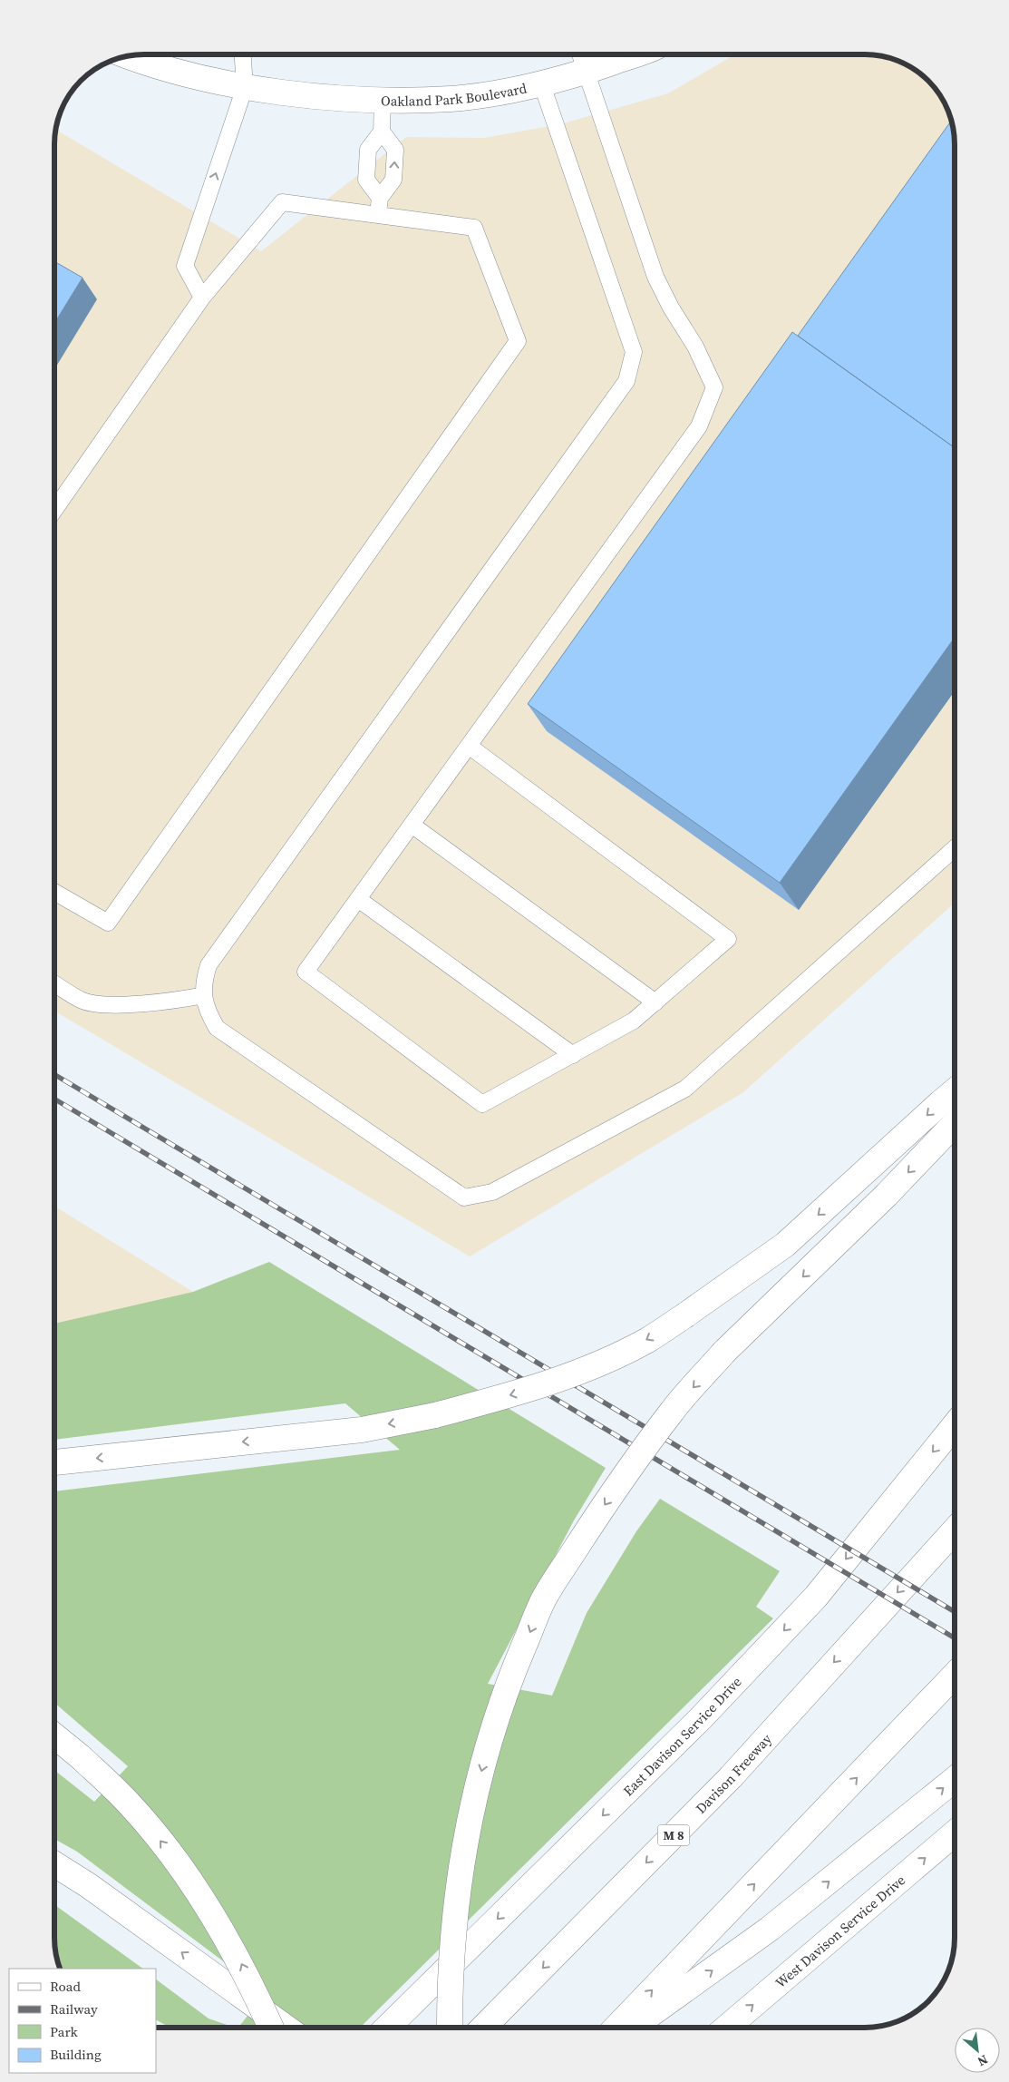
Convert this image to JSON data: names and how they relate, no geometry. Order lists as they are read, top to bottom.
{
  "streets": {
    "main road": [
      "Oakland Park Boulevard",
      "East Davison Service Drive",
      "Davison Freeway",
      "M 8",
      "West Davison Service Drive"
    ]
  },
  "legend": [
    "Road",
    "Railway",
    "Park",
    "Building"
  ],
  "north": "bottom right"
}
